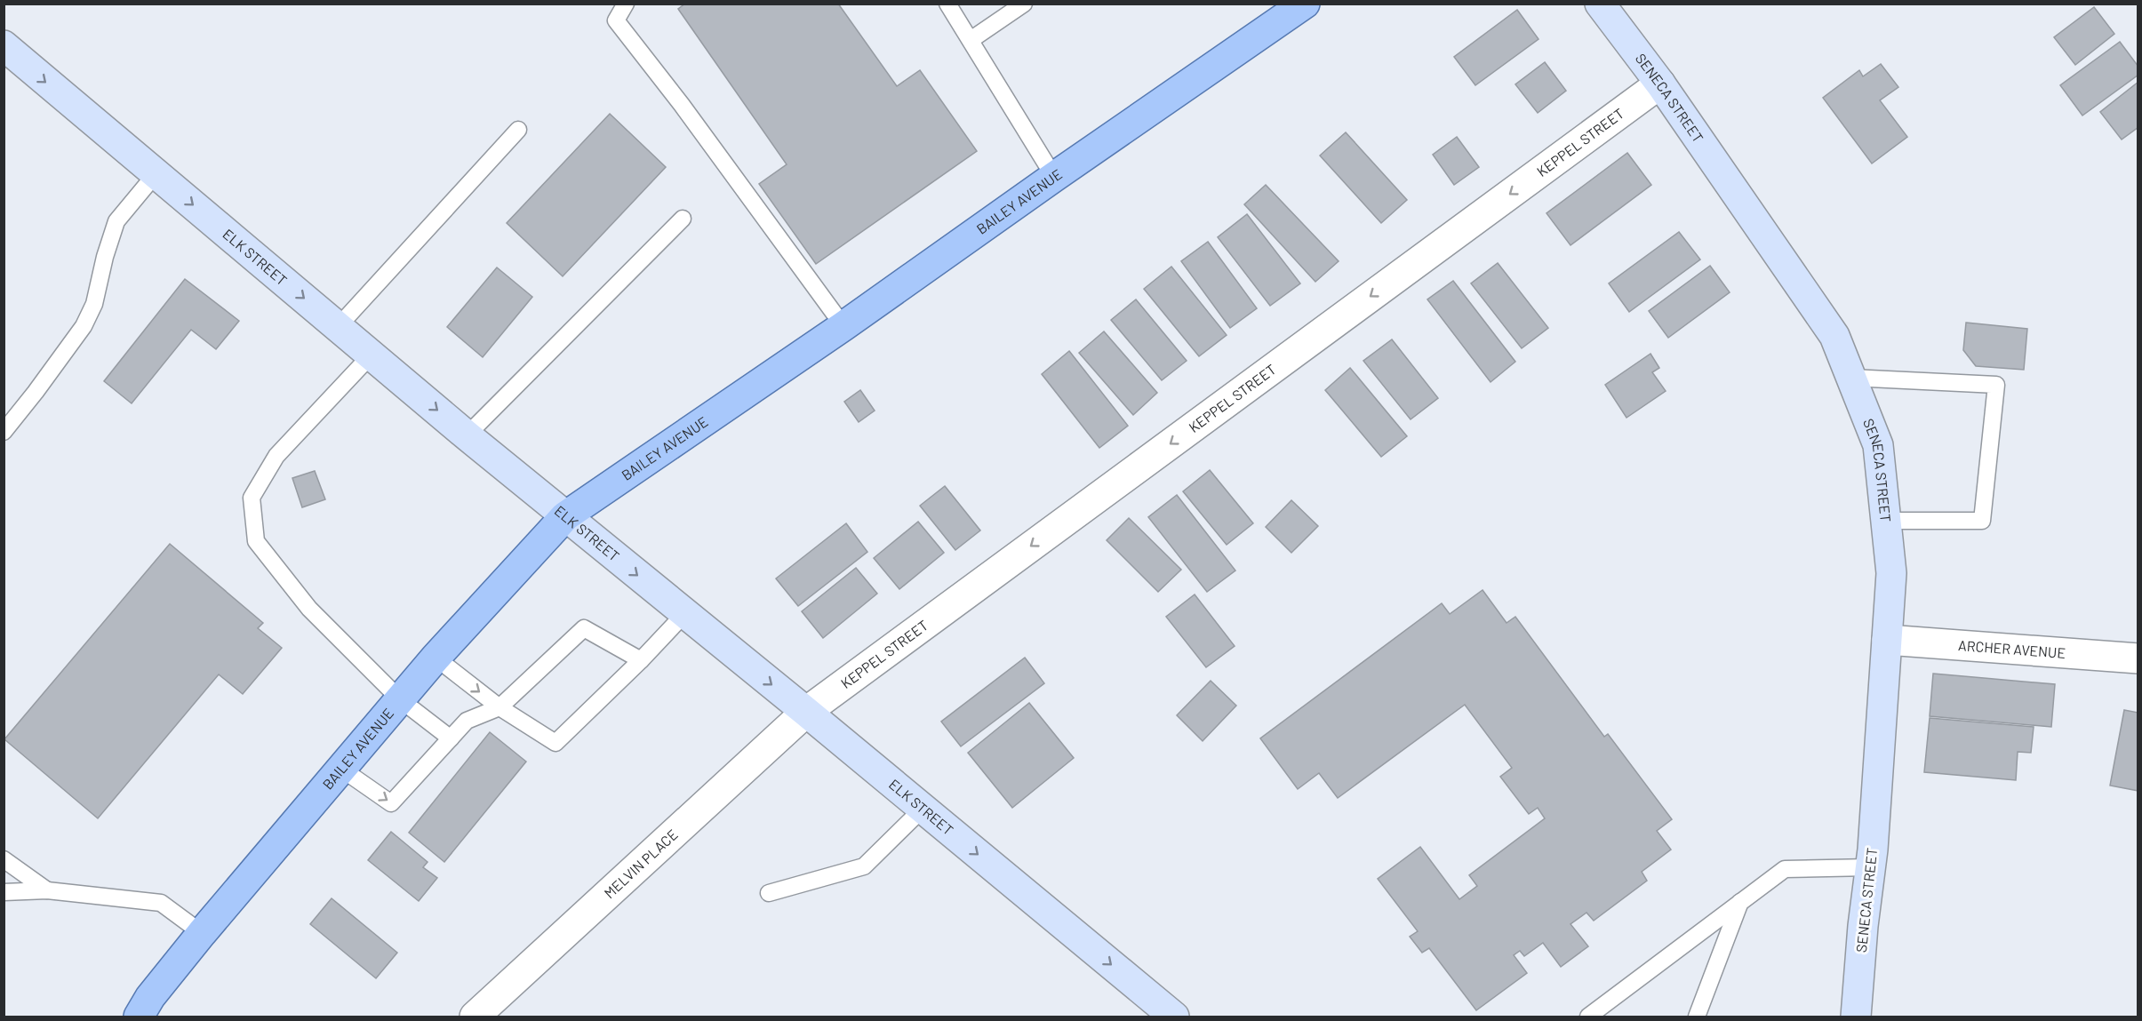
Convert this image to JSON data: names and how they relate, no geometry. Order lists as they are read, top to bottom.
{
  "streets": {
    "main road": ["SENECA STREET", "BAILEY AVENUE", "ELK STREET"],
    "street": ["KEPPEL STREET", "ARCHER AVENUE", "MELVIN PLACE"]
  },
  "crossings": [
    ["SENECA STREET", "KEPPEL STREET"],
    ["SENECA STREET", "ARCHER AVENUE"],
    ["KEPPEL STREET", "ELK STREET"],
    ["KEPPEL STREET", "MELVIN PLACE"],
    ["BAILEY AVENUE", "ELK STREET"],
    ["ELK STREET", "MELVIN PLACE"]
  ],
  "one_way": ["KEPPEL STREET", "ELK STREET"]
}
